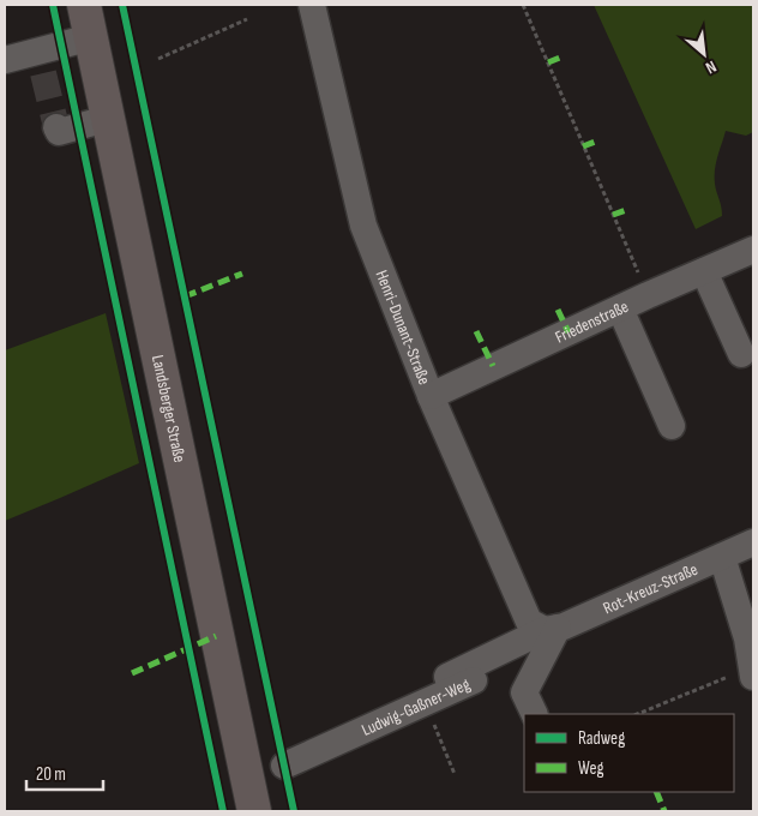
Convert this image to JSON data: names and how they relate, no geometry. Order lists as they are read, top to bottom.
{
  "streets": {
    "main road": ["Landsberger Straße"],
    "street": [
      "Friedenstraße",
      "Henri-Dunant-Straße",
      "Rot-Kreuz-Straße",
      "Ludwig-Gaßner-Weg"
    ]
  },
  "crossings": [
    ["Friedenstraße", "Henri-Dunant-Straße"],
    ["Henri-Dunant-Straße", "Rot-Kreuz-Straße"],
    ["Henri-Dunant-Straße", "Ludwig-Gaßner-Weg"],
    ["Rot-Kreuz-Straße", "Ludwig-Gaßner-Weg"]
  ],
  "legend": ["Radweg", "Weg"],
  "scale_bar": "20 m",
  "north": "bottom right"
}
